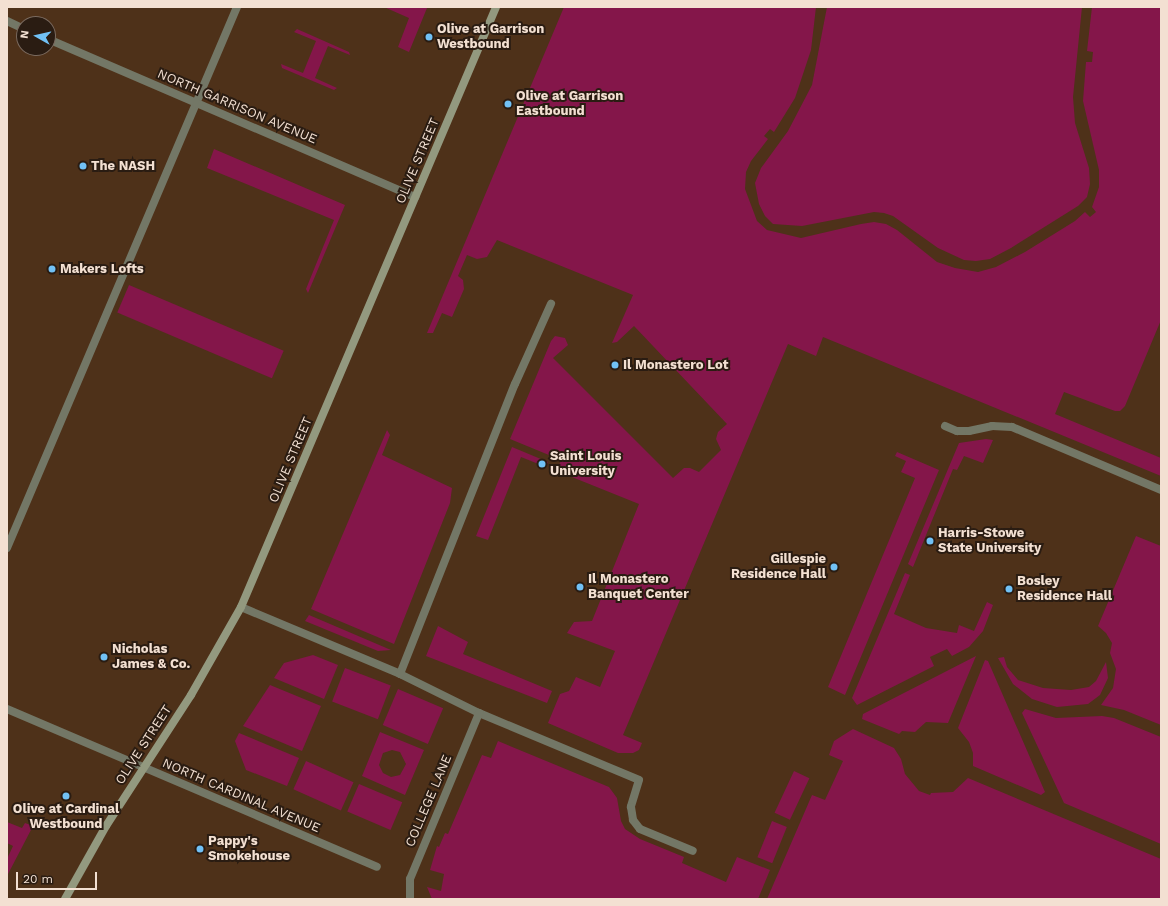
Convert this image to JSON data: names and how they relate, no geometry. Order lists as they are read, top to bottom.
{
  "streets": {
    "main road": ["OLIVE STREET"],
    "street": ["NORTH GARRISON AVENUE", "NORTH CARDINAL AVENUE", "COLLEGE LANE"]
  },
  "crossings": [
    ["NORTH GARRISON AVENUE", "OLIVE STREET"],
    ["OLIVE STREET", "NORTH CARDINAL AVENUE"]
  ],
  "places": [
    "Olive at Garrison Westbound",
    "Olive at Garrison Eastbound",
    "The NASH",
    "Makers Lofts",
    "Il Monastero Lot",
    "Saint Louis University",
    "Harris-Stowe State University",
    "Gillespie Residence Hall",
    "Il Monastero Banquet Center",
    "Bosley Residence Hall",
    "Nicholas James & Co.",
    "Olive at Cardinal Westbound",
    "Pappy's Smokehouse"
  ],
  "scale_bar": "20 m",
  "north": "left"
}
